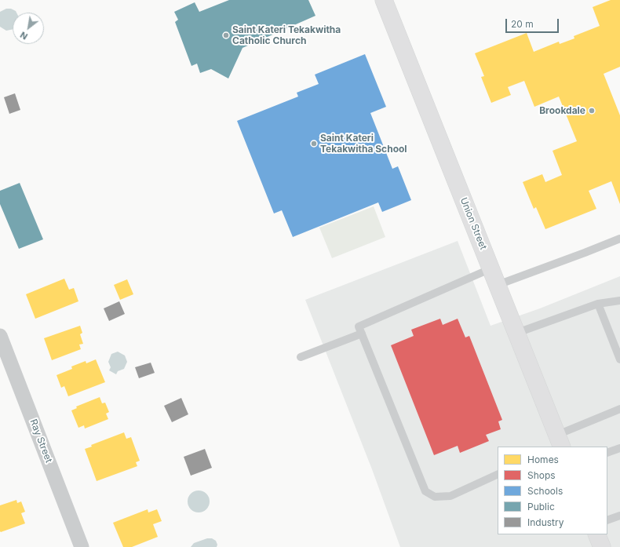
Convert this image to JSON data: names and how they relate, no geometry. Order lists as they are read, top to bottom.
{
  "streets": {
    "main road": ["Union Street"],
    "street": ["Ray Street"]
  },
  "places": ["Saint Kateri Tekakwitha Catholic Church", "Brookdale", "Saint Kateri Tekakwitha School"],
  "legend": [
    "Homes",
    "Shops",
    "Schools",
    "Public",
    "Industry"
  ],
  "scale_bar": "20 m",
  "north": "bottom left"
}
